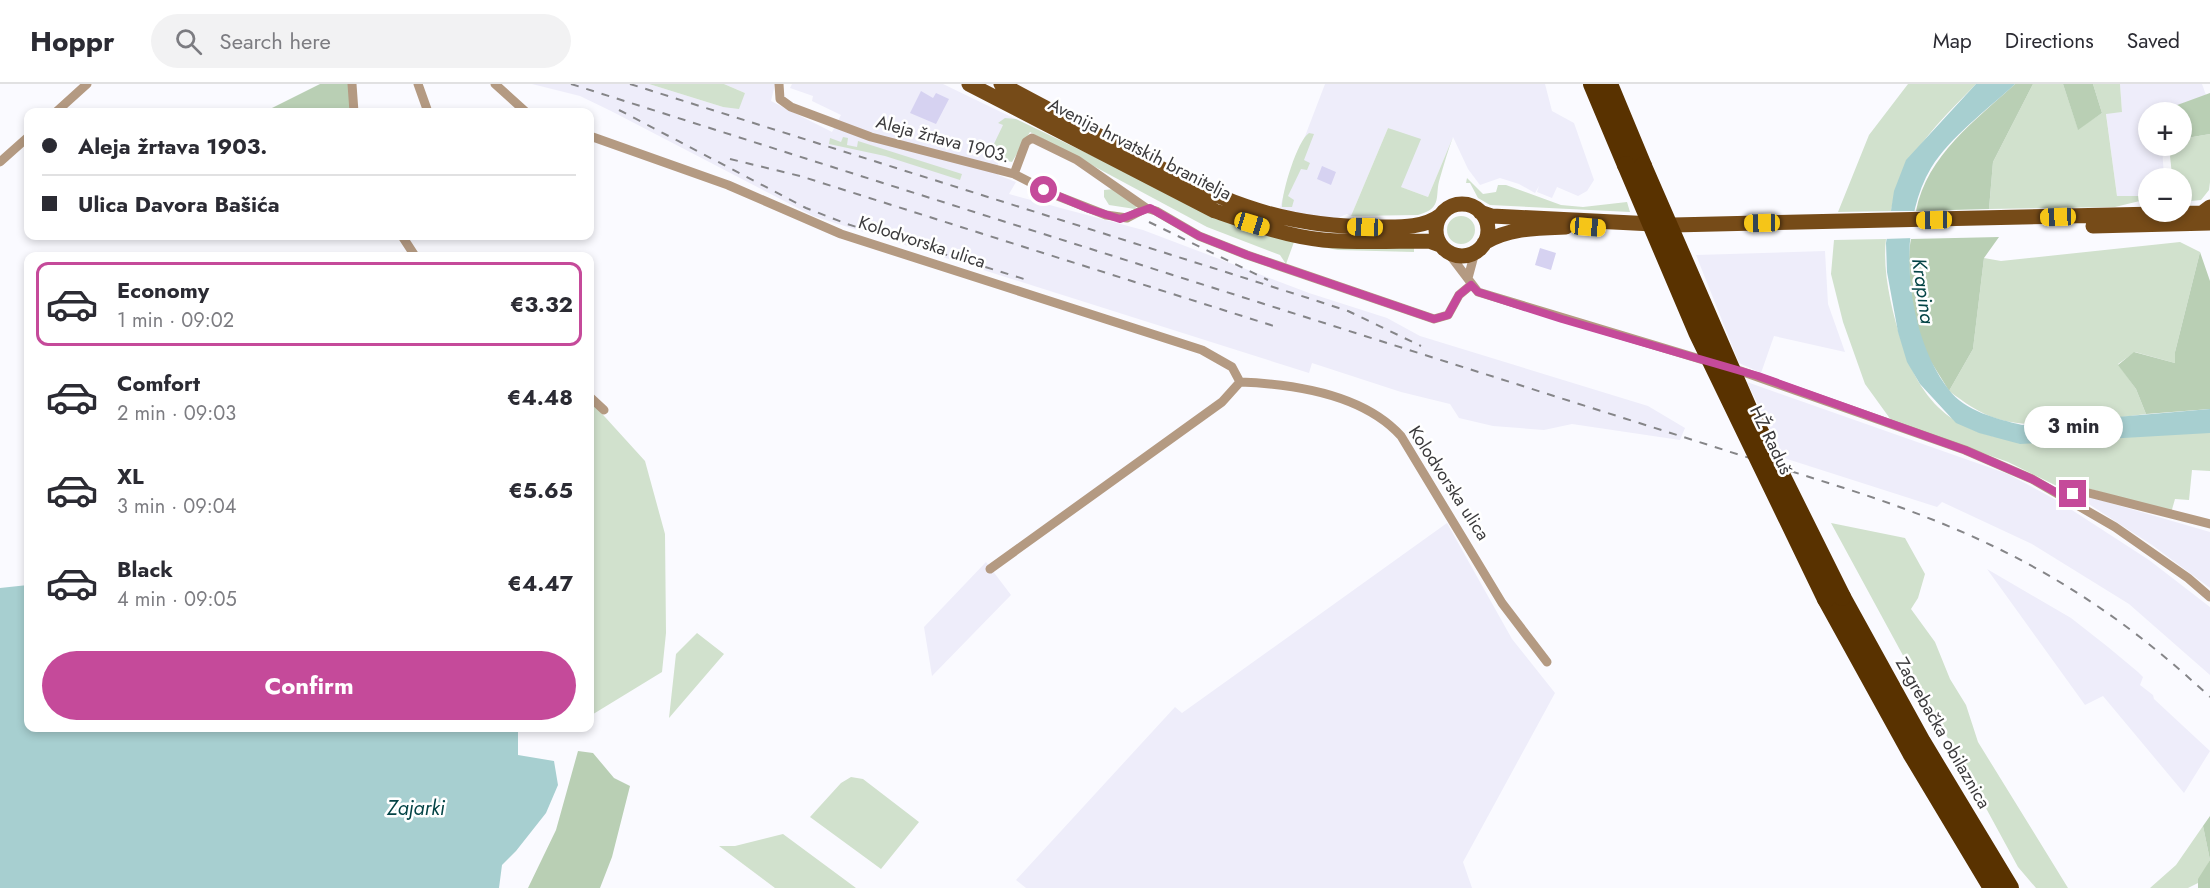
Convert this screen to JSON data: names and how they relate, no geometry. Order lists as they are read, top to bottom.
{
  "streets": {
    "highway": ["HŽ Raduš", "Zagrebačka obilaznica"],
    "main road": ["Avenija hrvatskih branitelja"],
    "street": ["Aleja žrtava 1903.", "Kolodvorska ulica"]
  },
  "crossings": [
    ["HŽ Raduš", "Zagrebačka obilaznica"]
  ],
  "water": ["Krapina", "Zajarki"],
  "page": {
    "header": "Hoppr",
    "search": "Search here",
    "nav": ["Map", "Directions", "Saved"],
    "map_buttons": ["+", "−"],
    "banner": ["Aleja žrtava 1903.", "Ulica Davora Bašića"],
    "list": [
      {
        "name": "Economy",
        "note": "1 min · 09:02",
        "value": "€3.32"
      },
      {
        "name": "Comfort",
        "note": "2 min · 09:03",
        "value": "€4.48"
      },
      {
        "name": "XL",
        "note": "3 min · 09:04",
        "value": "€5.65"
      },
      {
        "name": "Black",
        "note": "4 min · 09:05",
        "value": "€4.47"
      }
    ],
    "bubble": "3 min",
    "buttons": "Confirm"
  }
}
